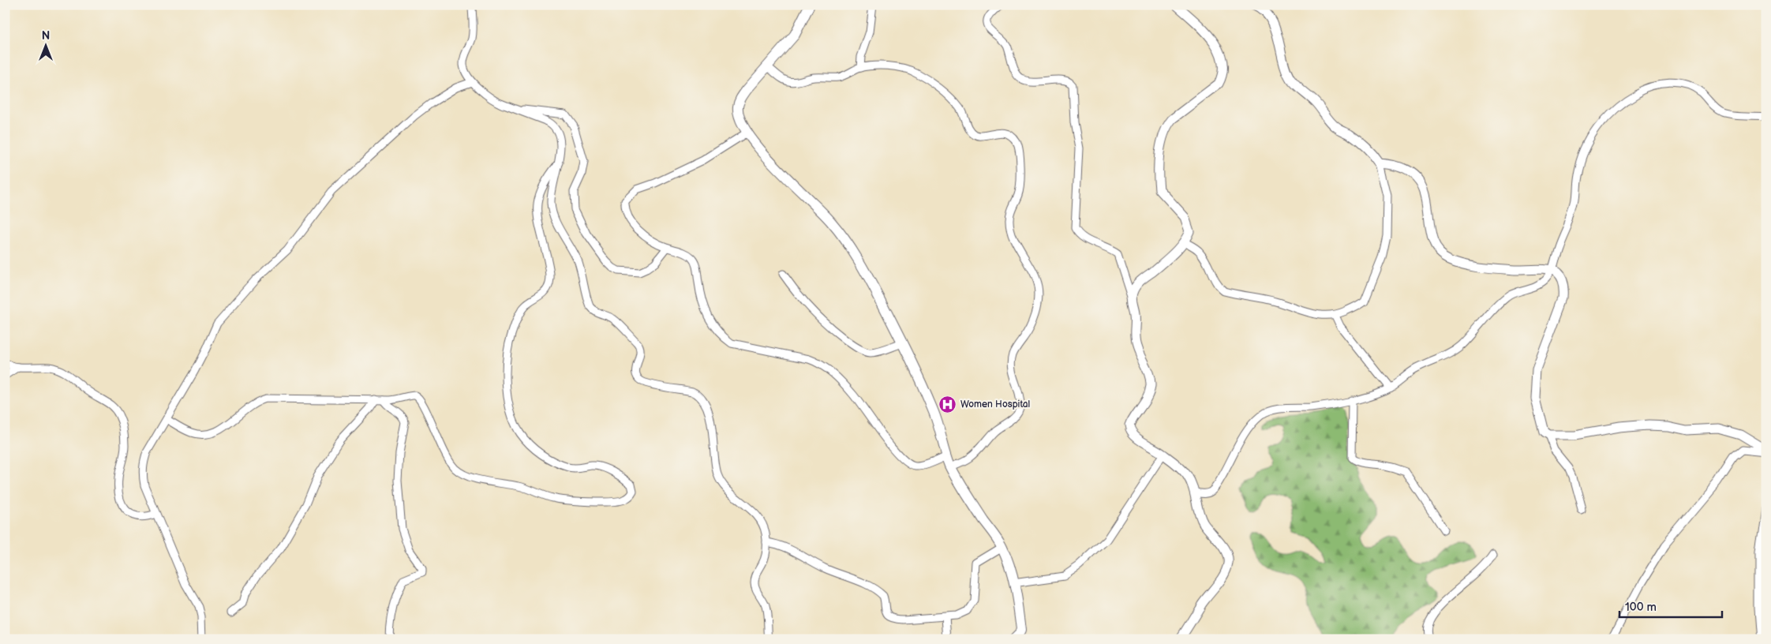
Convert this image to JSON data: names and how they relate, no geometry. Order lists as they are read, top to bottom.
{
  "places": {
    "hospital": ["Women Hospital"]
  },
  "scale_bar": "100 m",
  "north": "top"
}
